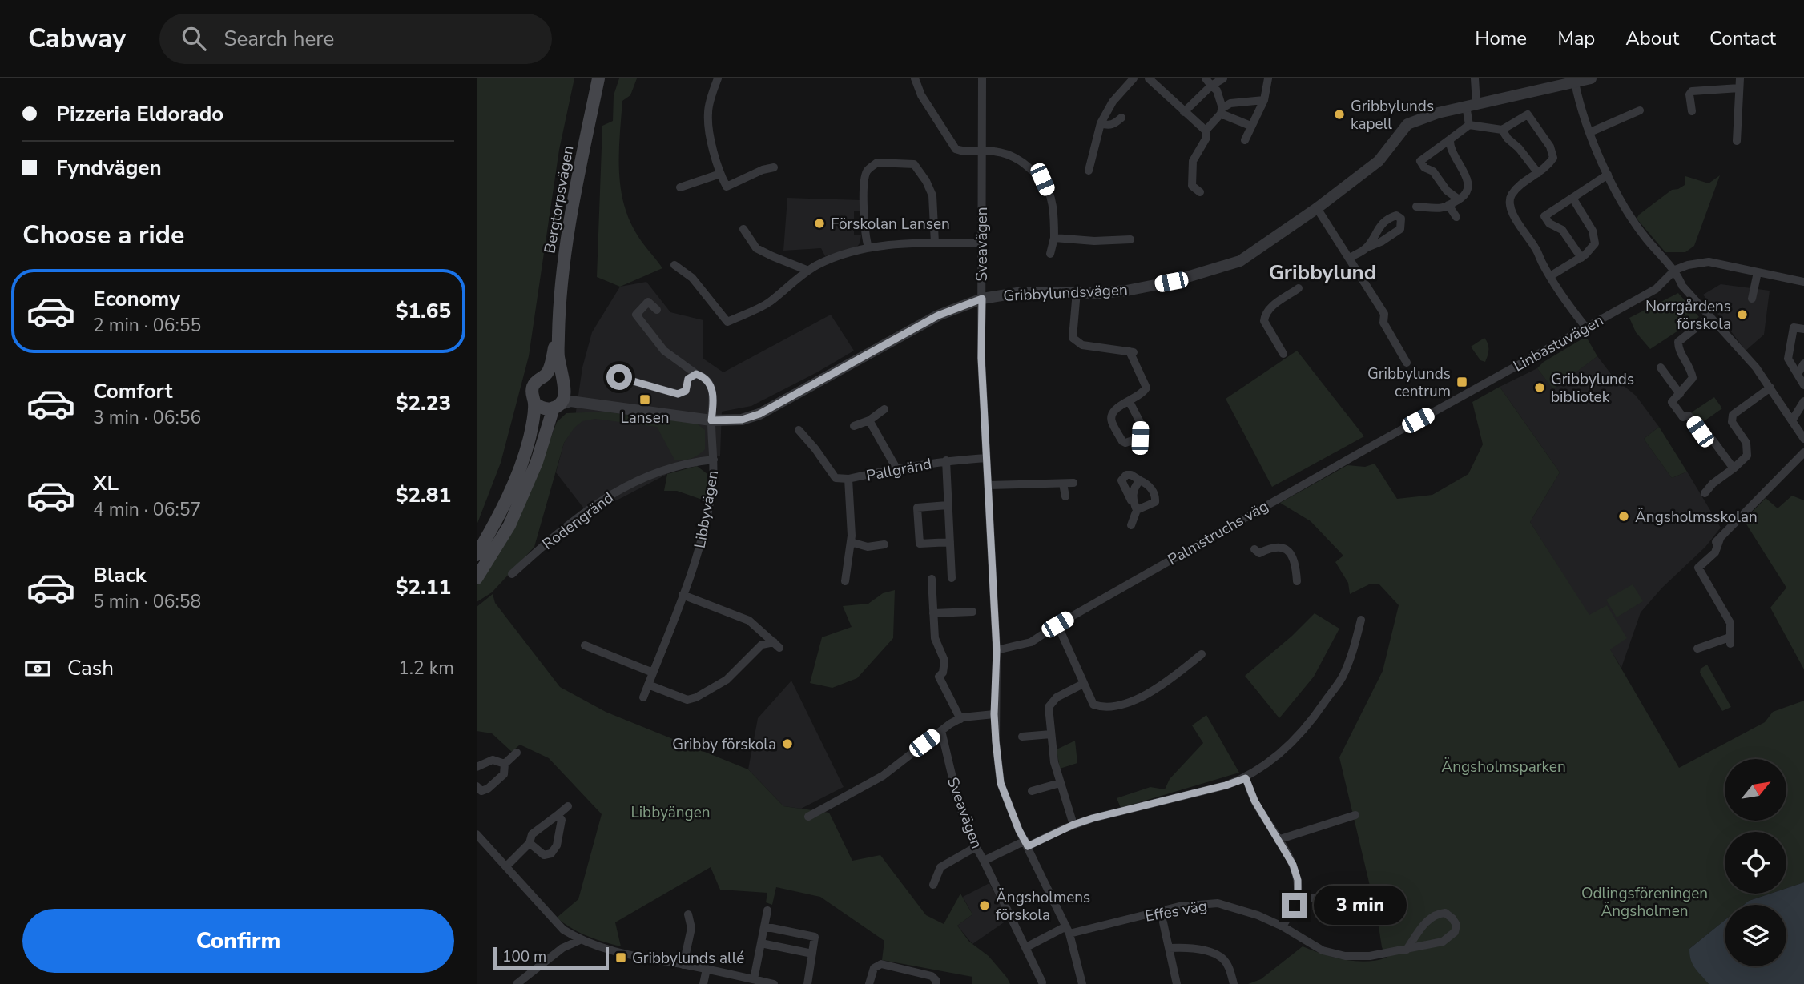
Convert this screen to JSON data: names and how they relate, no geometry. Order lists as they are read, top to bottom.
{
  "streets": {
    "main road": ["Bergtorpsvägen"],
    "street": [
      "Sveavägen",
      "Gribbylundsvägen",
      "Linbastuvägen",
      "Pallgränd",
      "Libbyvägen",
      "Rodengränd",
      "Palmstruchs väg",
      "Effes väg"
    ]
  },
  "crossings": [
    ["Bergtorpsvägen", "Gribbylundsvägen"],
    ["Sveavägen", "Gribbylundsvägen"],
    ["Sveavägen", "Pallgränd"],
    ["Sveavägen", "Palmstruchs väg"],
    ["Sveavägen", "Effes väg"],
    ["Gribbylundsvägen", "Libbyvägen"],
    ["Linbastuvägen", "Palmstruchs väg"],
    ["Libbyvägen", "Rodengränd"]
  ],
  "districts": ["Gribbylund"],
  "parks": ["Ängsholmsparken", "Libbyängen", "Odlingsföreningen Ängsholmen"],
  "places": {
    "other": [
      "Gribbylunds kapell",
      "Förskolan Lansen",
      "Norrgårdens förskola",
      "Gribbylunds bibliotek",
      "Ängsholmsskolan",
      "Gribby förskola",
      "Ängsholmens förskola"
    ],
    "transit": ["Gribbylunds centrum", "Lansen", "Gribbylunds allé"]
  },
  "scale_bar": "100 m",
  "north": "top right",
  "page": {
    "header": "Cabway",
    "search": "Search here",
    "nav": [
      "Home",
      "Map",
      "About",
      "Contact"
    ],
    "banner": ["Pizzeria Eldorado", "Fyndvägen"],
    "heading": "Choose a ride",
    "list": [
      {
        "name": "Economy",
        "note": "2 min · 06:55",
        "value": "$1.65"
      },
      {
        "name": "Comfort",
        "note": "3 min · 06:56",
        "value": "$2.23"
      },
      {
        "name": "XL",
        "note": "4 min · 06:57",
        "value": "$2.81"
      },
      {
        "name": "Black",
        "note": "5 min · 06:58",
        "value": "$2.11"
      }
    ],
    "pay": ["Cash", "1.2 km"],
    "bubble": "3 min",
    "buttons": "Confirm",
    "scale": "100 m"
  }
}
